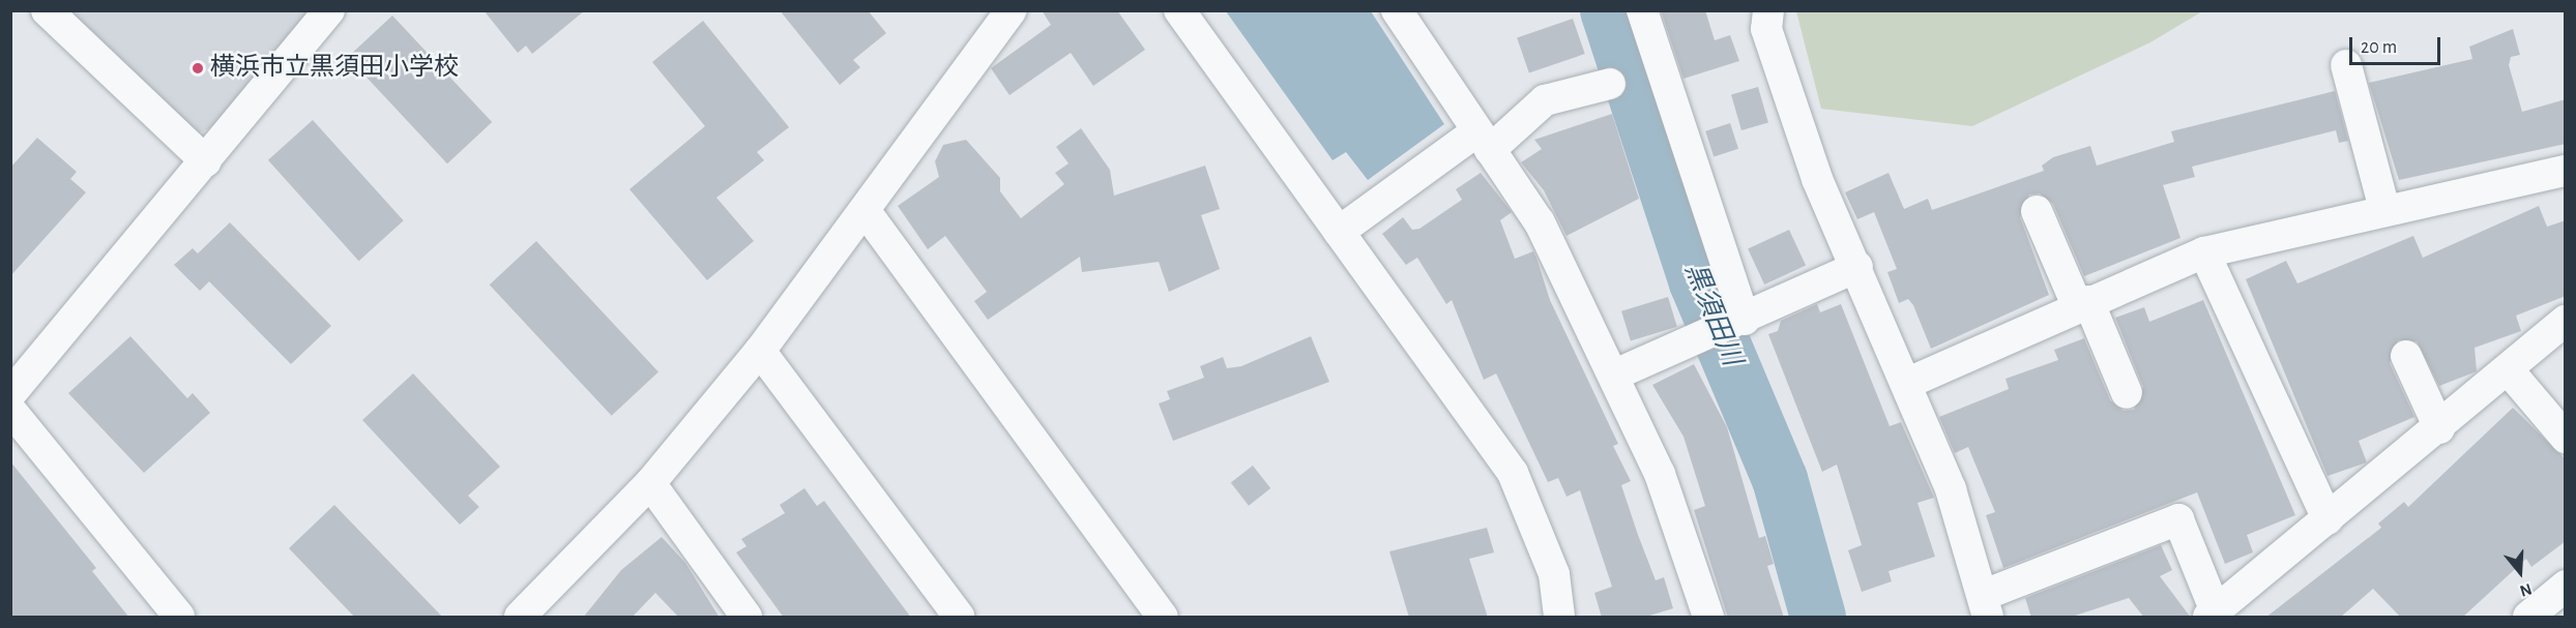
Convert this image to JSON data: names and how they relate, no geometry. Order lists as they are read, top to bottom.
{
  "water": ["黒須田川"],
  "places": ["横浜市立黒須田小学校"],
  "scale_bar": "20 m",
  "north": "bottom"
}
